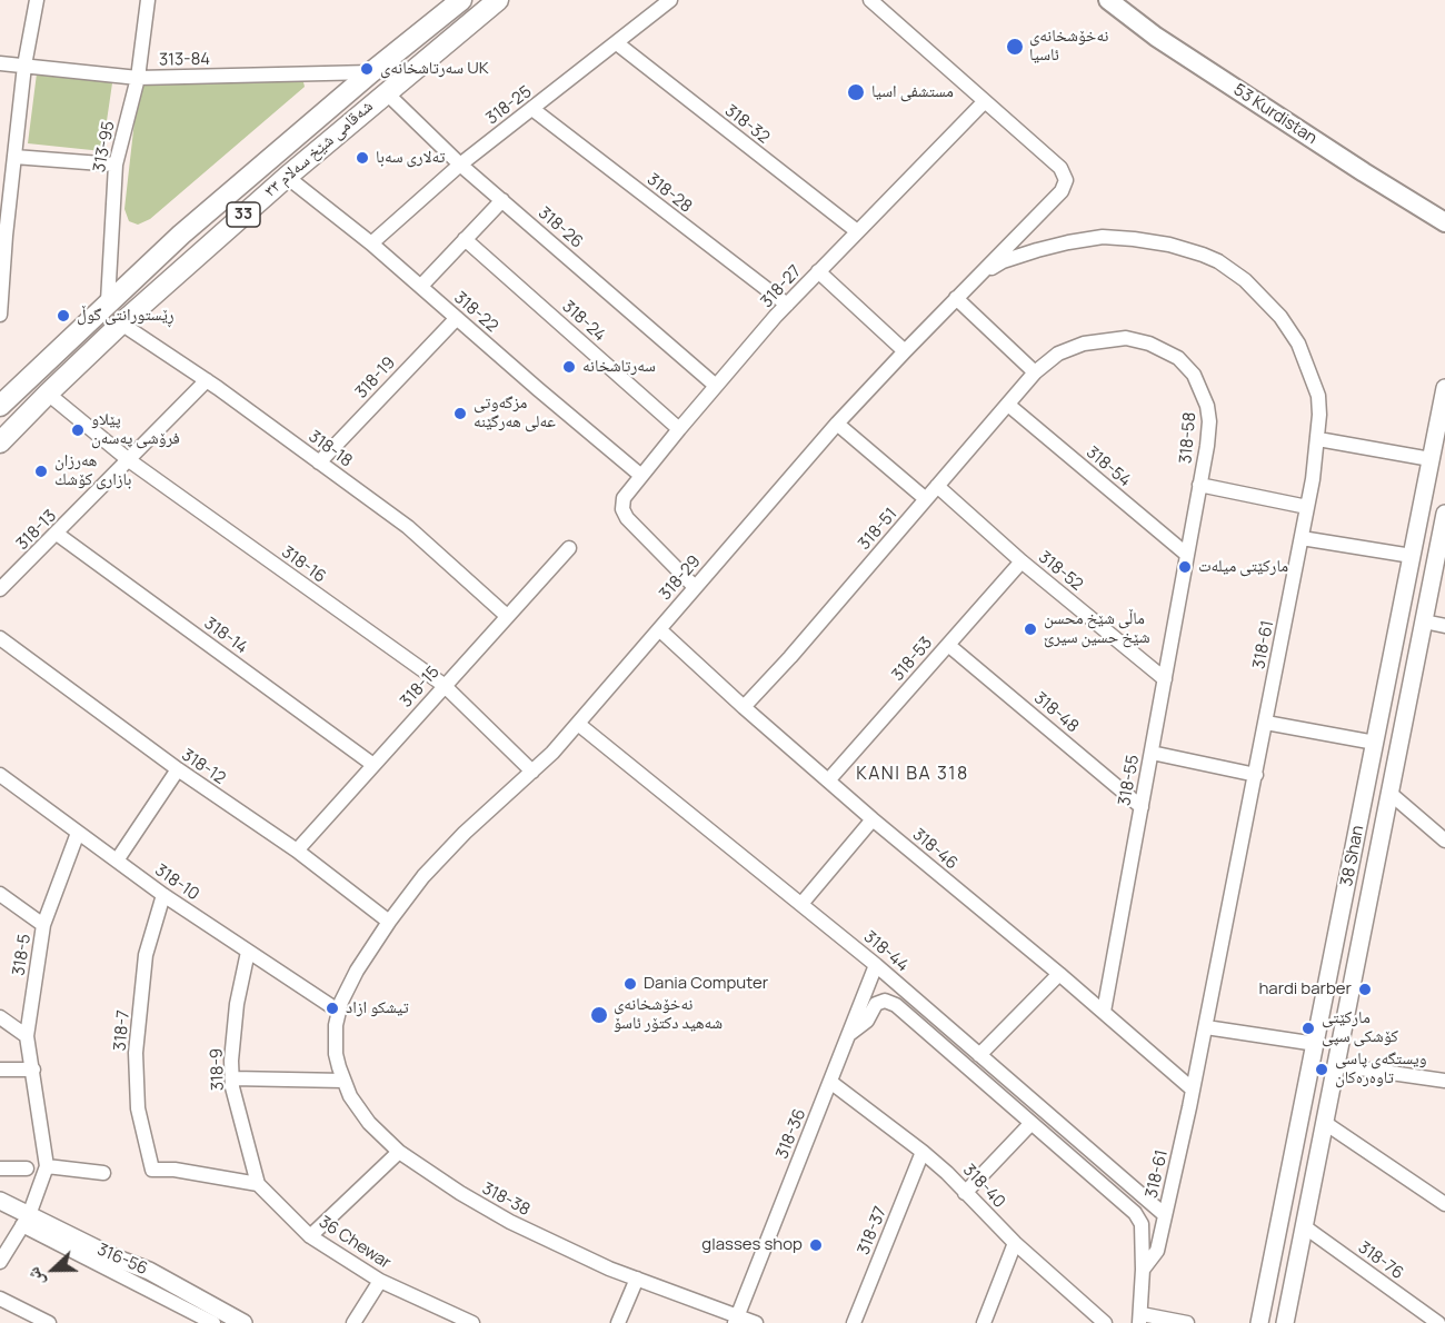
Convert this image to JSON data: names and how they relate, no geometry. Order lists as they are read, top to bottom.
{
  "streets": {
    "main road": ["53 Kurdistan", "شەقامی شێخ سەلام ٣٣", "33"],
    "street": [
      "313-84",
      "318-25",
      "318-32",
      "313-95",
      "318-28",
      "318-26",
      "318-27",
      "318-22",
      "318-24",
      "318-19",
      "318-58",
      "318-18",
      "318-54",
      "318-51",
      "318-13",
      "318-16",
      "318-52",
      "318-29",
      "318-14",
      "318-61",
      "318-53",
      "318-15",
      "318-48",
      "318-12",
      "318-55",
      "318-46",
      "38 Shan",
      "318-10",
      "318-44",
      "318-5",
      "318-7",
      "318-9",
      "318-36",
      "318-40",
      "318-38",
      "318-37",
      "36 Chewar",
      "316-56",
      "318-76"
    ]
  },
  "crossings": [
    ["313-84", "313-95"],
    ["313-84", "شەقامی شێخ سەلام ٣٣"],
    ["318-25", "318-32"],
    ["318-25", "318-28"],
    ["318-25", "318-26"],
    ["318-25", "318-22"],
    ["318-32", "318-27"],
    ["313-95", "شەقامی شێخ سەلام ٣٣"],
    ["شەقامی شێخ سەلام ٣٣", "318-26"],
    ["شەقامی شێخ سەلام ٣٣", "318-22"],
    ["شەقامی شێخ سەلام ٣٣", "318-18"],
    ["شەقامی شێخ سەلام ٣٣", "318-16"],
    ["318-28", "318-27"],
    ["318-26", "318-27"],
    ["318-27", "318-22"],
    ["318-27", "318-24"],
    ["318-27", "318-29"],
    ["318-22", "318-19"],
    ["318-19", "318-18"],
    ["318-58", "318-54"],
    ["318-58", "318-51"],
    ["318-58", "318-55"],
    ["318-18", "318-13"],
    ["318-18", "318-15"],
    ["318-54", "318-51"],
    ["318-54", "318-55"],
    ["318-51", "318-52"],
    ["318-51", "318-46"],
    ["318-13", "318-16"],
    ["318-13", "318-14"],
    ["318-16", "318-29"],
    ["318-16", "318-15"],
    ["318-52", "318-53"],
    ["318-52", "318-55"],
    ["318-29", "318-61"],
    ["318-29", "318-12"],
    ["318-29", "318-46"],
    ["318-29", "318-10"],
    ["318-29", "318-44"],
    ["318-29", "318-38"],
    ["318-14", "318-15"],
    ["318-61", "318-46"],
    ["318-61", "318-44"],
    ["318-53", "318-48"],
    ["318-53", "318-46"],
    ["318-15", "318-12"],
    ["318-48", "318-55"],
    ["318-55", "318-46"],
    ["38 Shan", "318-76"],
    ["318-10", "318-5"],
    ["318-10", "318-7"],
    ["318-10", "318-9"],
    ["318-10", "318-38"],
    ["318-44", "318-36"],
    ["318-7", "318-9"],
    ["318-7", "36 Chewar"],
    ["318-9", "36 Chewar"],
    ["318-36", "318-40"],
    ["318-36", "318-38"],
    ["318-40", "318-37"]
  ],
  "districts": ["KANI BA 318"],
  "places": [
    "نه‌خۆشخانه‌ى ئاسیا",
    "سەرتاشخانەی UK",
    "مستشفى اسيا",
    "تەلاری سەبا",
    "ڕێستورانتی گوڵ",
    "سەرتاشخانە",
    "مزگەوتی عەلی هەرگێنە",
    "پێلاو فرۆشی پەسەن",
    "هەرزان بازاری کۆشك",
    "مارکێتی میلەت",
    "ماڵی شێخ محسن شێخ حسین سیرێ",
    "Dania Computer",
    "hardi barber",
    "تيشكو ازاد",
    "نەخۆشخانەی شەهید دکتۆر ئاسۆ",
    "مارکێتی کۆشکی سپی",
    "ویستگەی پاسی تاوەرەکان",
    "glasses shop"
  ],
  "north": "left"
}
